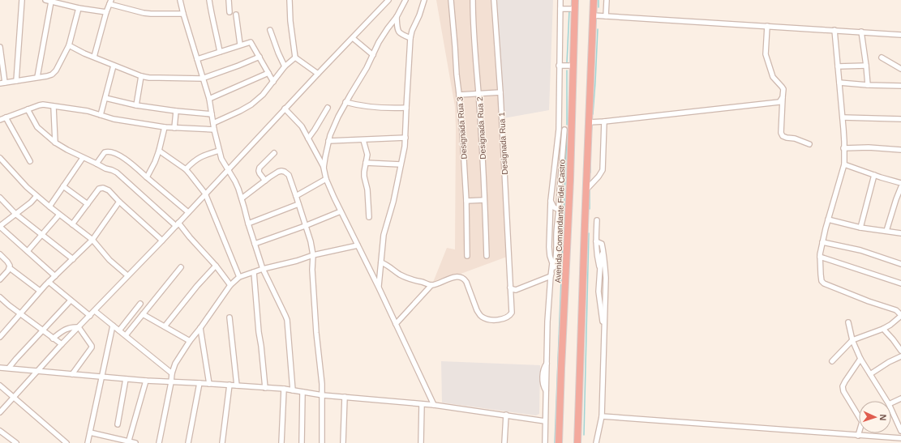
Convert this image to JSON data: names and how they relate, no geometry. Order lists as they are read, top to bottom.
{
  "streets": {
    "highway": ["Avenida Comandante Fidel Castro"],
    "street": ["Designada Rua 3", "Designada Rua 2", "Designada Rua 1"]
  },
  "north": "right"
}
